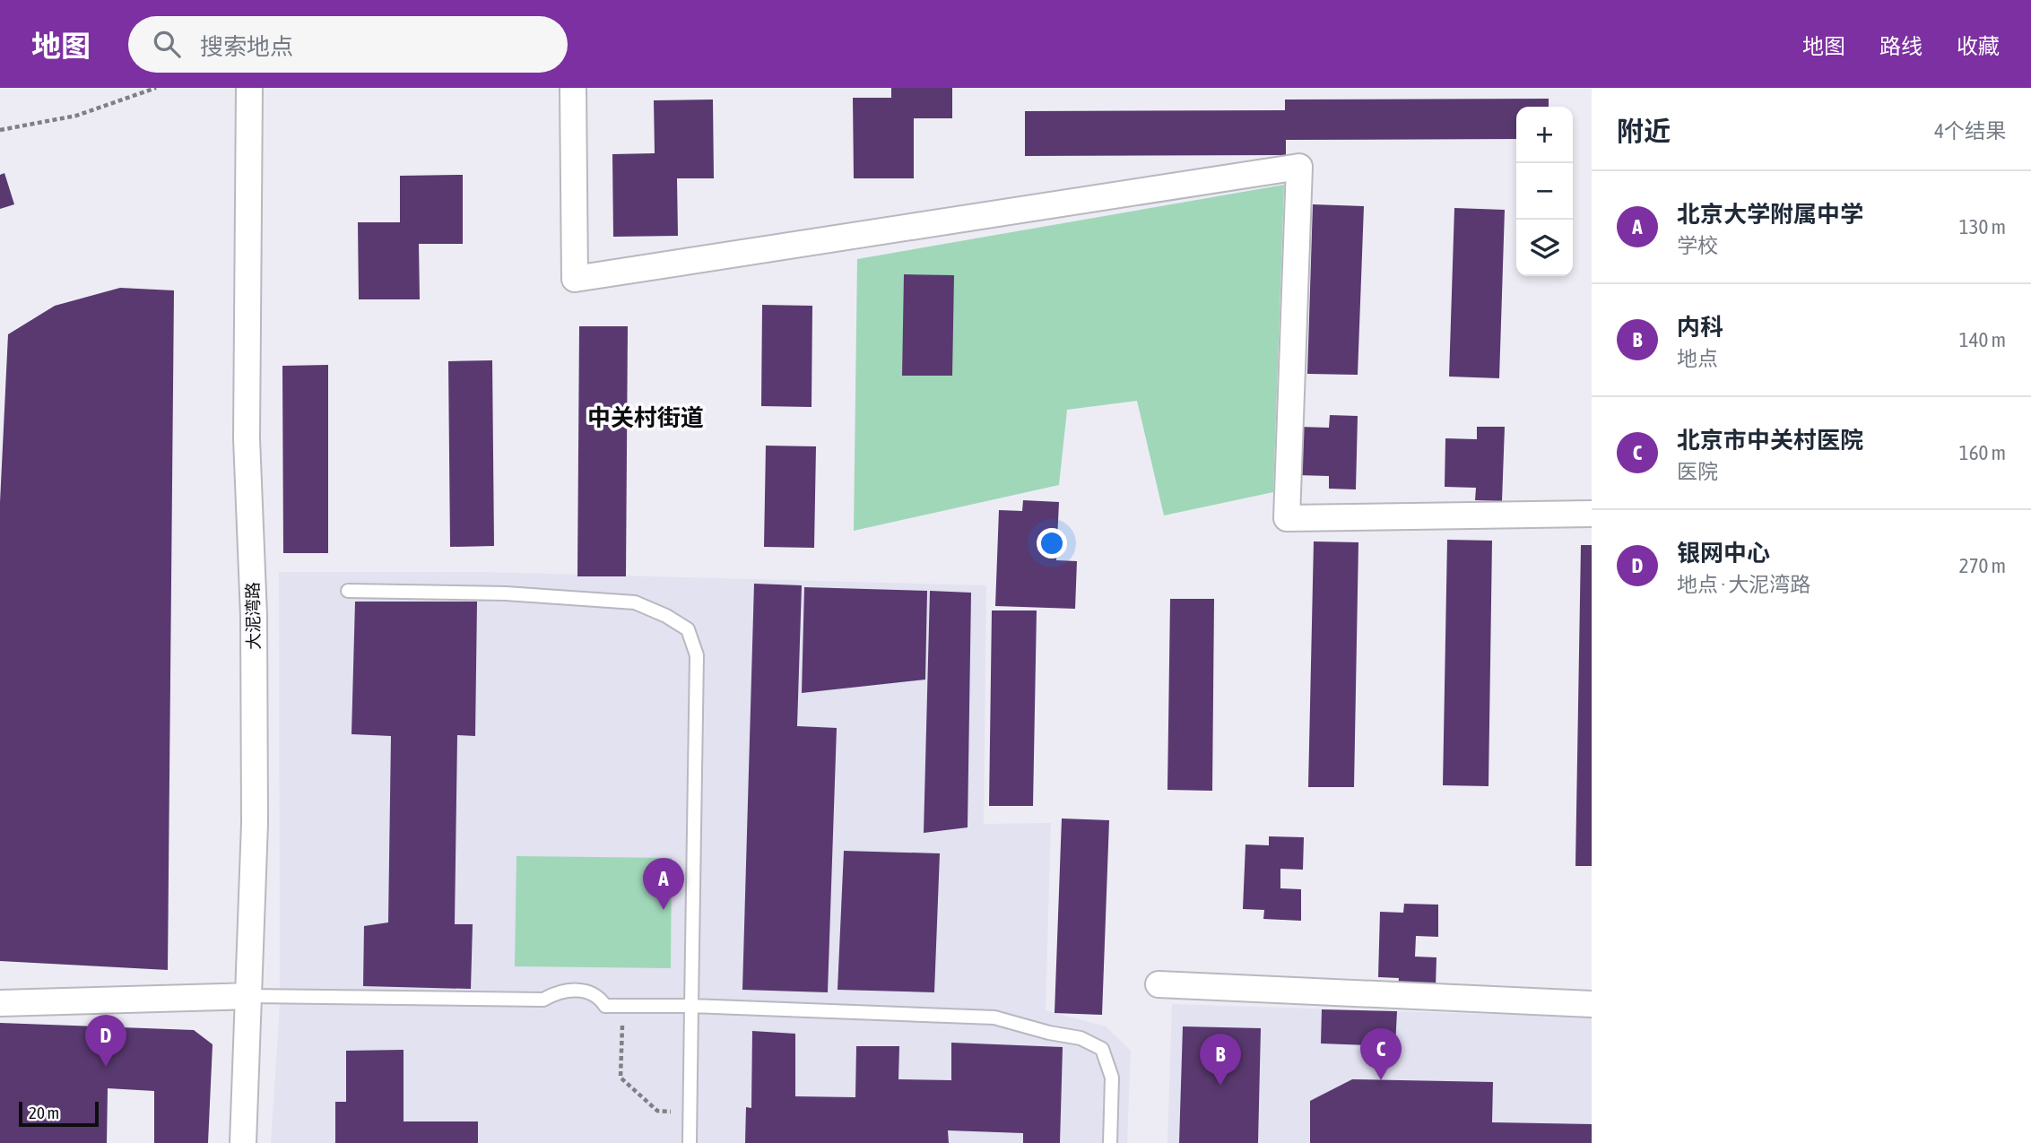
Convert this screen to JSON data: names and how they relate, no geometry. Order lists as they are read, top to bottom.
{
  "streets": {
    "street": ["大泥湾路"]
  },
  "districts": ["中关村街道"],
  "scale_bar": "20 m",
  "page": {
    "header": "地图",
    "search": "搜索地点",
    "nav": ["地图", "路线", "收藏"],
    "heading": ["附近", "4个结果"],
    "map_buttons": ["+", "−"],
    "list": [
      {
        "mark": "A",
        "name": "北京大学附属中学",
        "note": "学校",
        "value": "130 m"
      },
      {
        "mark": "B",
        "name": "内科",
        "note": "地点",
        "value": "140 m"
      },
      {
        "mark": "C",
        "name": "北京市中关村医院",
        "note": "医院",
        "value": "160 m"
      },
      {
        "mark": "D",
        "name": "银网中心",
        "note": "地点 · 大泥湾路",
        "value": "270 m"
      }
    ],
    "pins": [
      "A",
      "D",
      "C",
      "B"
    ],
    "scale": "20 m"
  }
}
